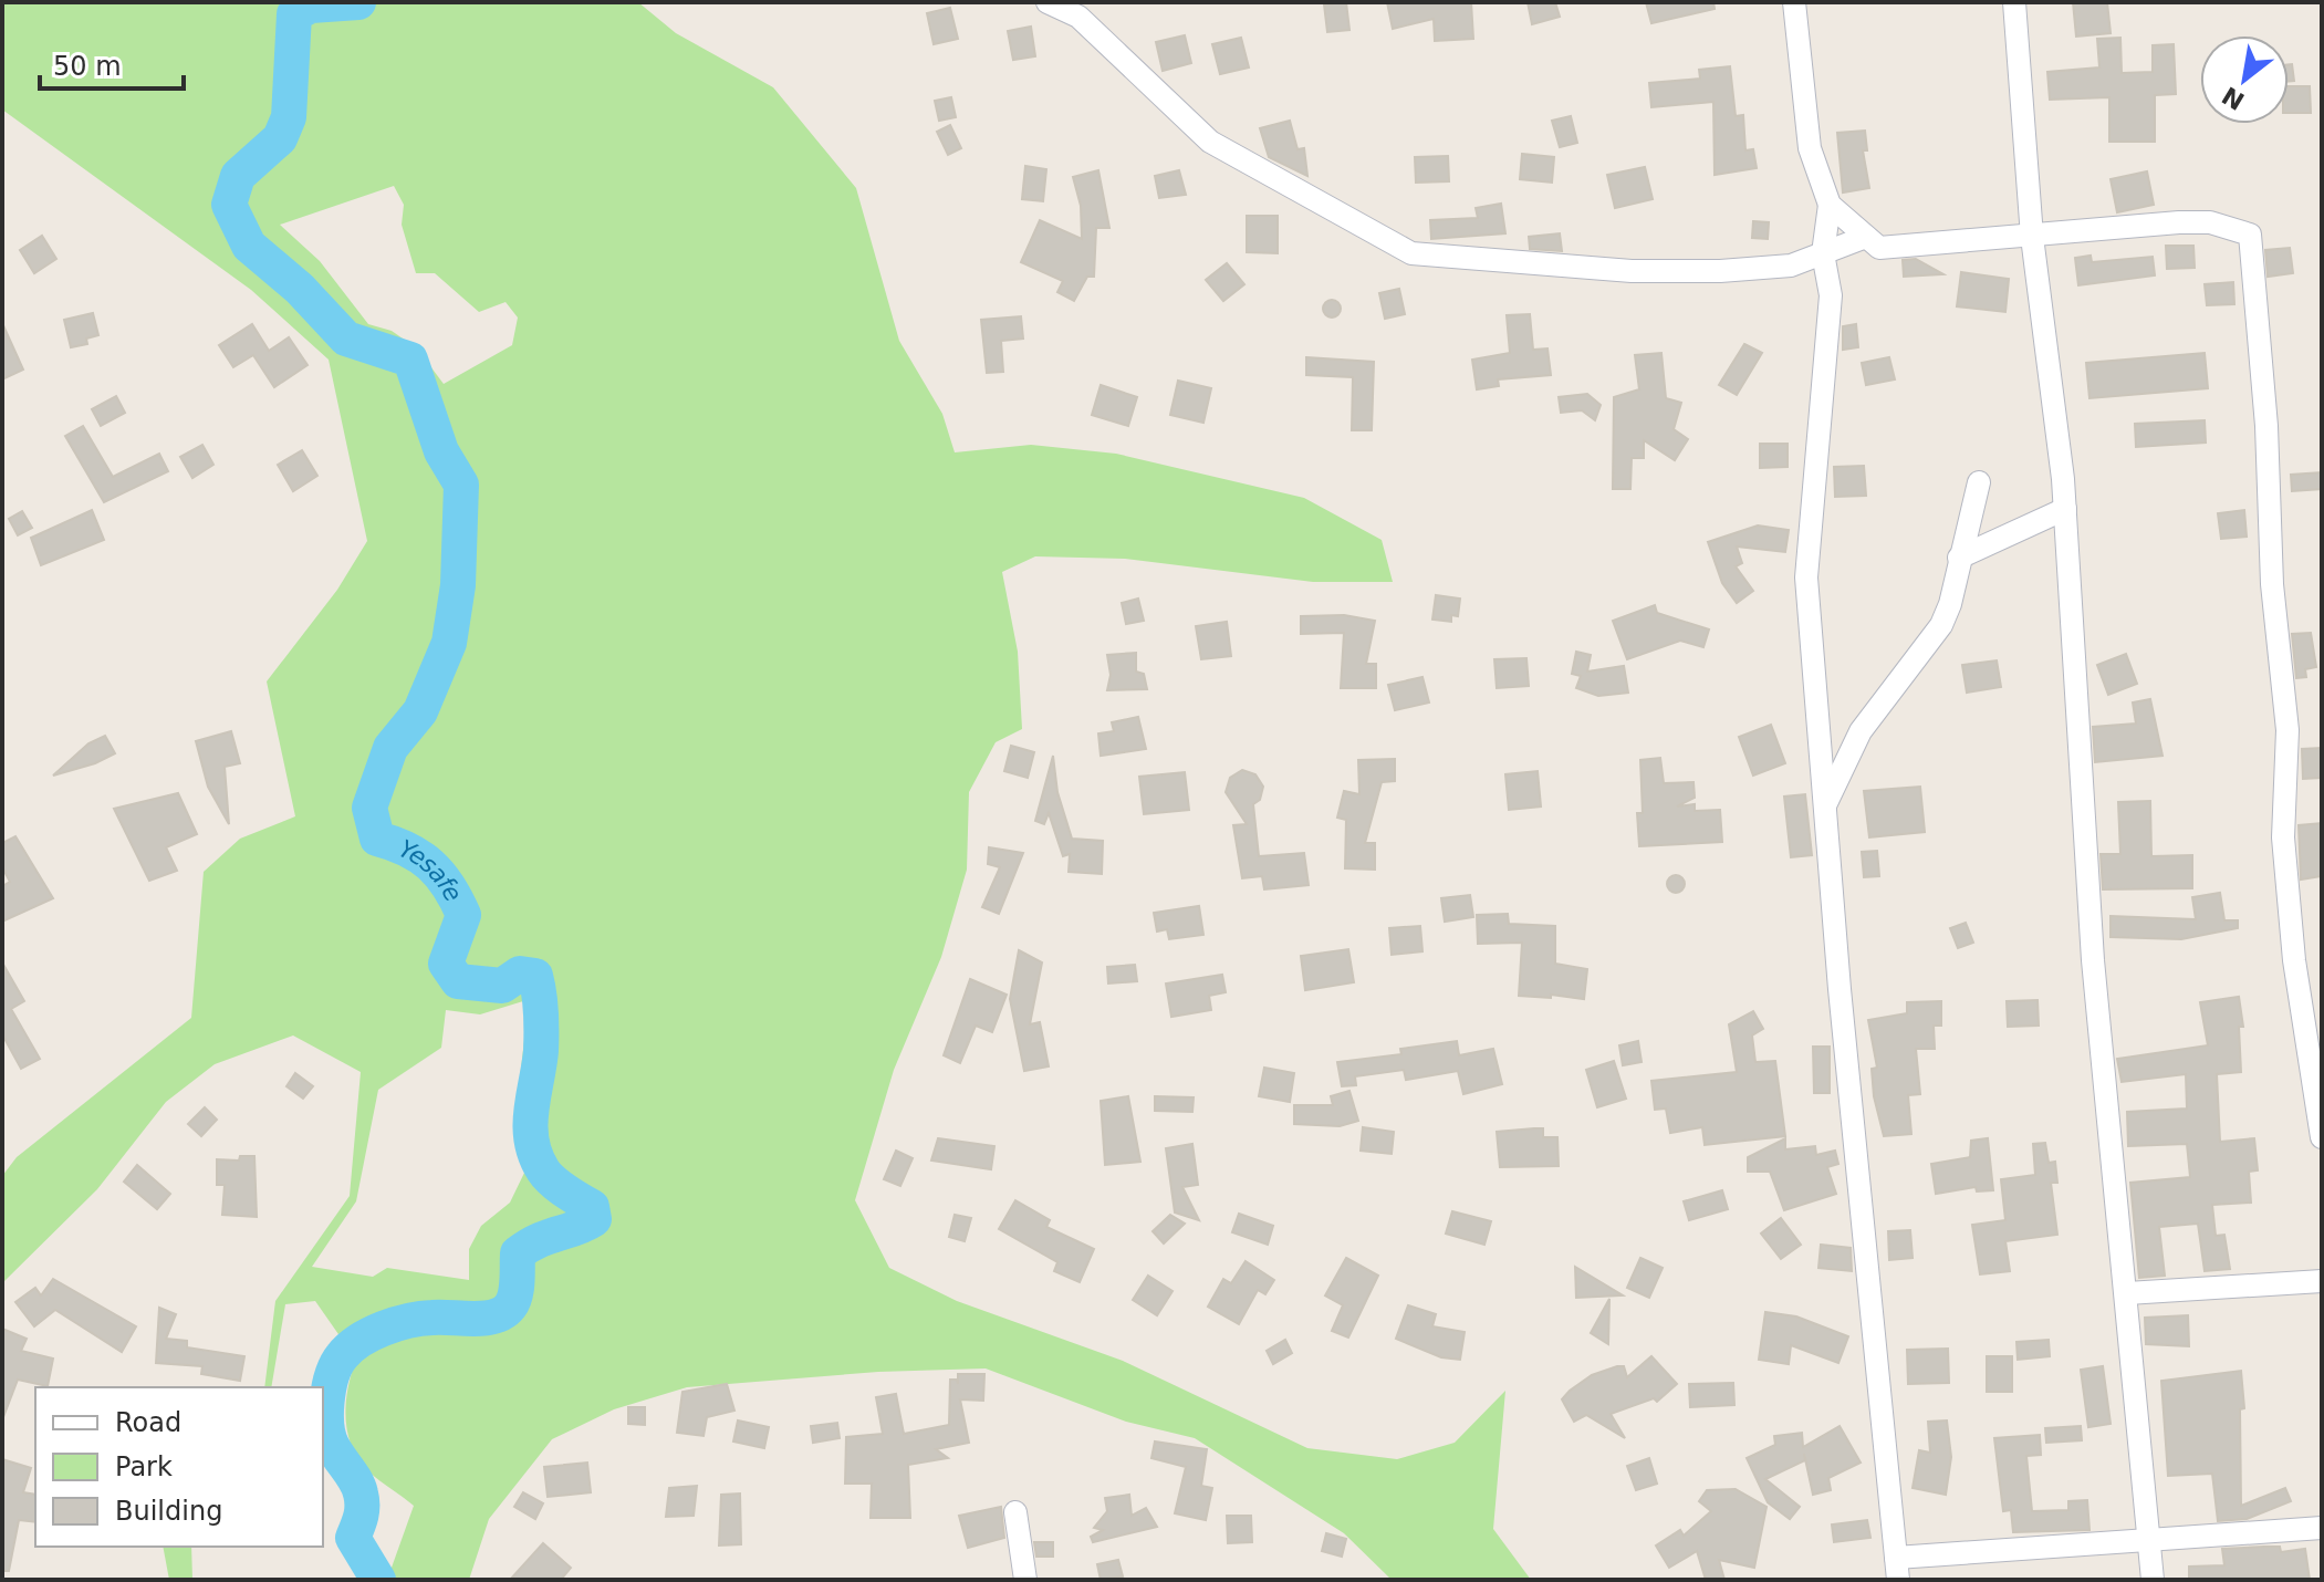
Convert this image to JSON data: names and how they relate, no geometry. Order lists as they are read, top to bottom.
{
  "water": ["Yesafe"],
  "legend": ["Road", "Park", "Building"],
  "scale_bar": "50 m",
  "north": "bottom left"
}
